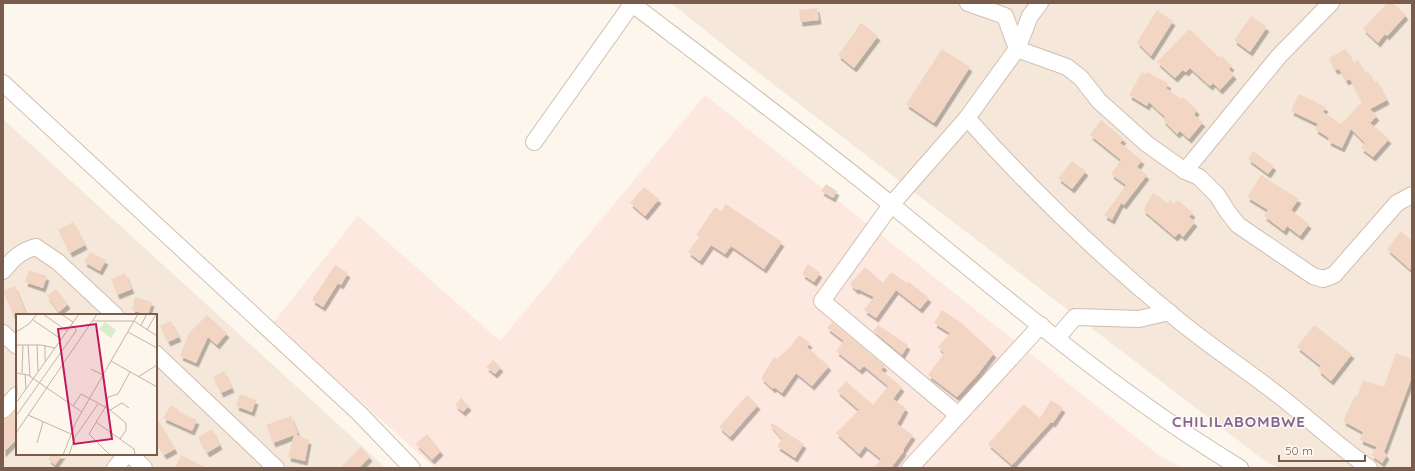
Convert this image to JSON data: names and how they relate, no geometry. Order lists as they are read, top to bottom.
{
  "districts": ["CHILILABOMBWE"],
  "scale_bar": "50 m"
}
